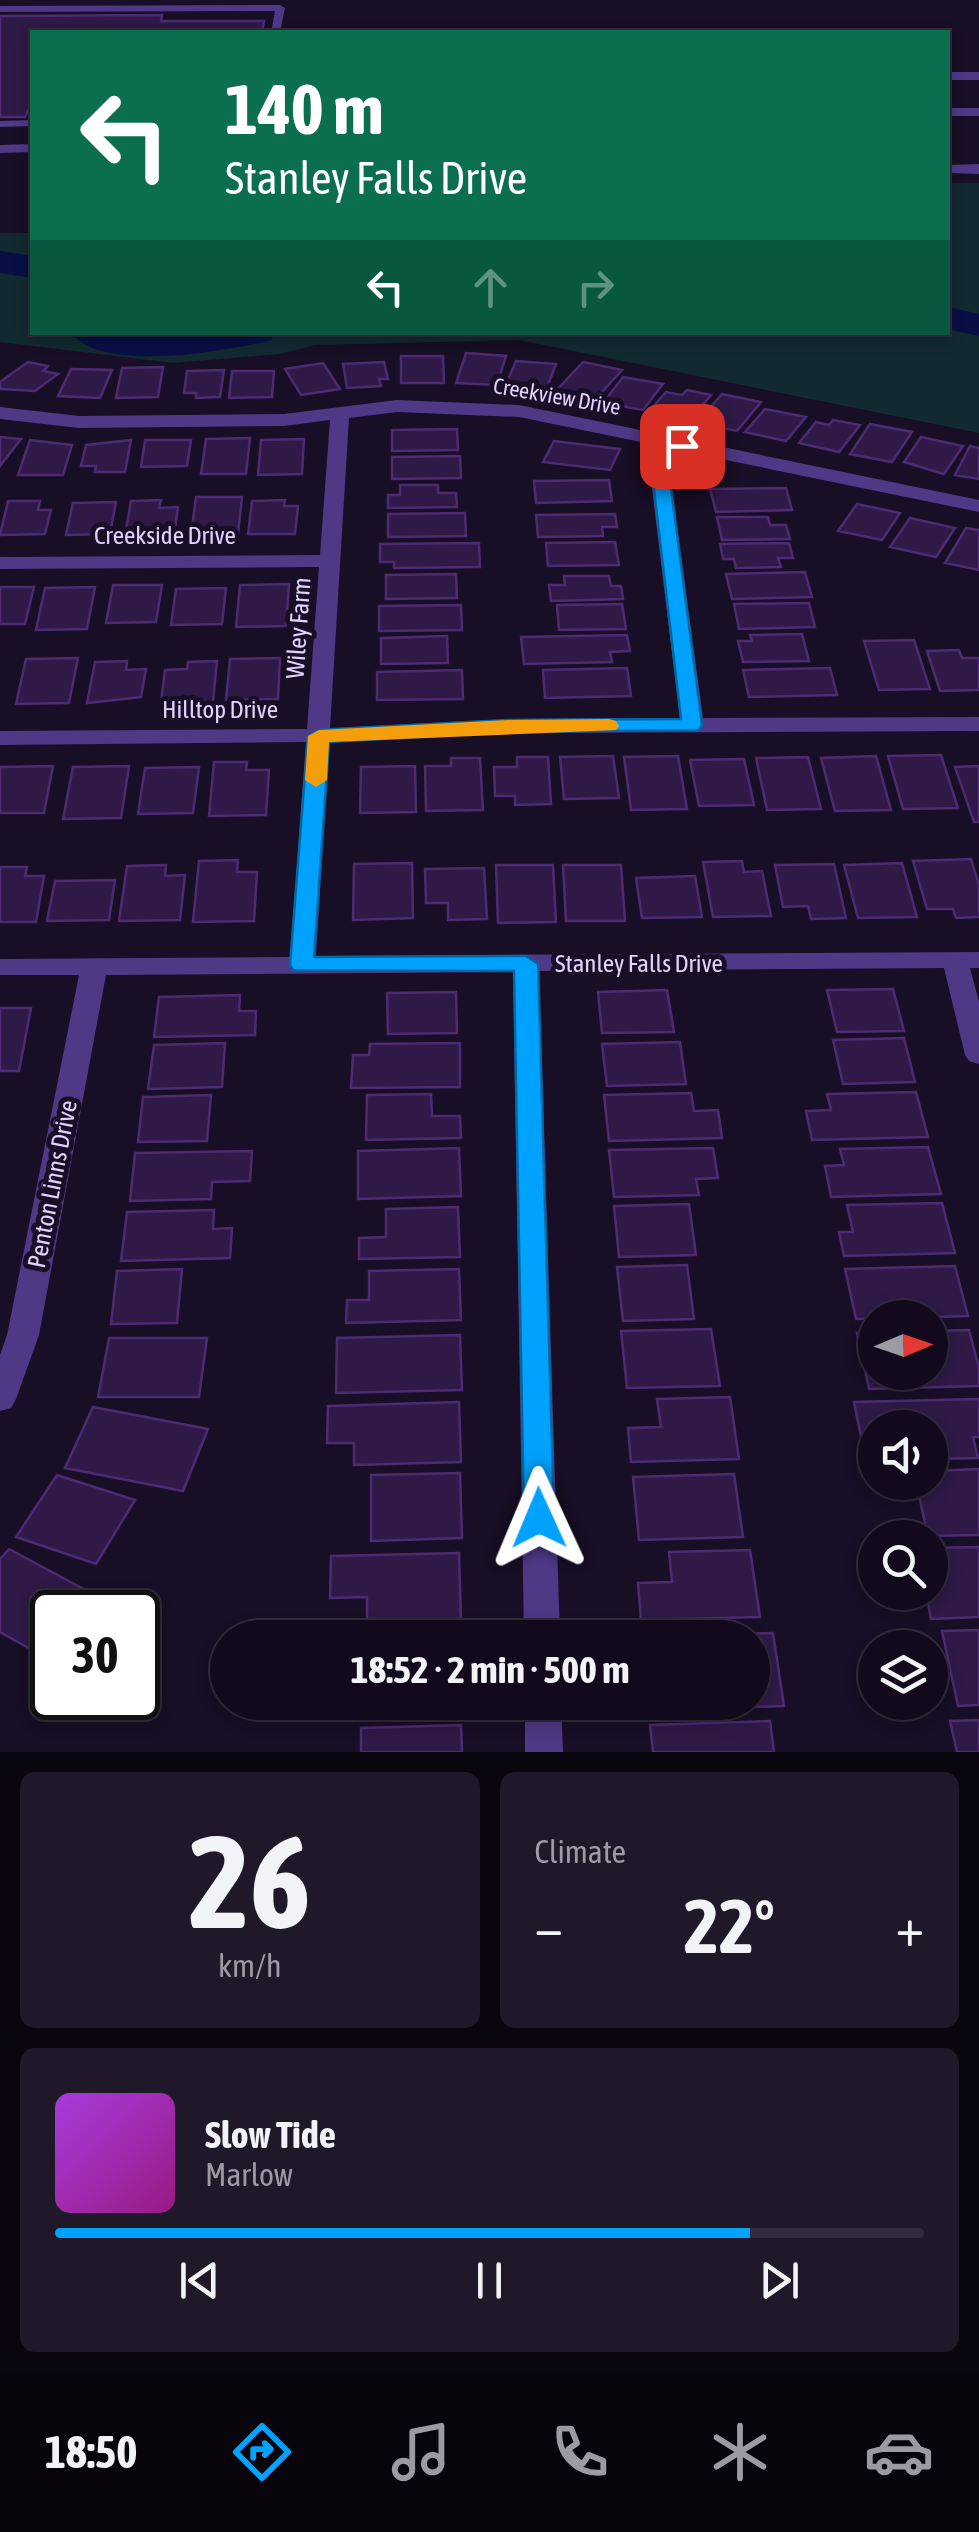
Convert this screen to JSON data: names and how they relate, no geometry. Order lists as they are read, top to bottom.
{
  "streets": {
    "street": [
      "Creekview Drive",
      "Creekside Drive",
      "Wiley Farm",
      "Hilltop Drive",
      "Stanley Falls Drive",
      "Penton Linns Drive"
    ]
  },
  "crossings": [
    ["Creekview Drive", "Wiley Farm"],
    ["Creekside Drive", "Wiley Farm"],
    ["Wiley Farm", "Hilltop Drive"],
    ["Wiley Farm", "Stanley Falls Drive"],
    ["Stanley Falls Drive", "Penton Linns Drive"]
  ],
  "north": "right",
  "page": {
    "turn": ["140 m", "Stanley Falls Drive"],
    "limit": "30",
    "trip": "18:52 · 2 min · 500 m",
    "tile": [
      ["26", "km/h"],
      "Climate"
    ],
    "heat": ["−", "22°", "+"],
    "song": ["Slow Tide", "Marlow"],
    "tabs": "18:50"
  }
}
